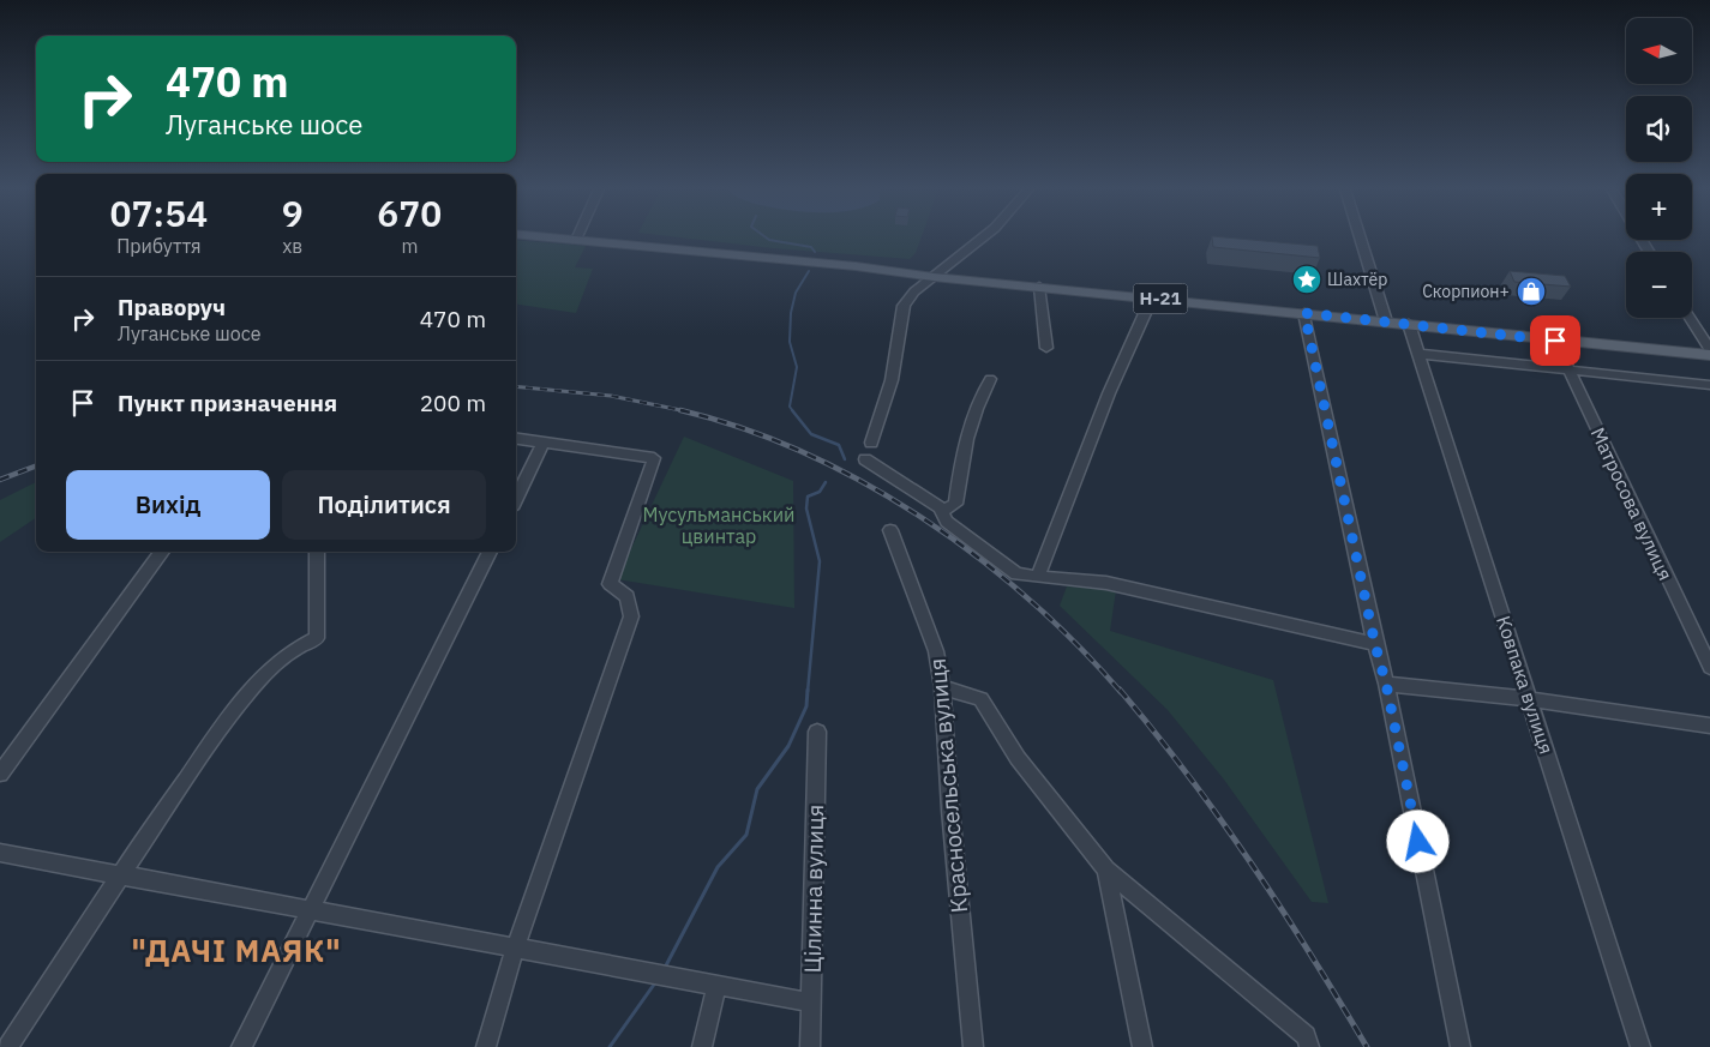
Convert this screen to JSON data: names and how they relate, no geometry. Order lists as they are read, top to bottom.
{
  "streets": {
    "main road": ["Н-21"],
    "street": [
      "Матросова вулиця",
      "Ковпака вулиця",
      "Красносельська вулиця",
      "Цілинна вулиця"
    ]
  },
  "crossings": [
    ["Н-21", "Матросова вулиця"],
    ["Н-21", "Ковпака вулиця"]
  ],
  "districts": ["\"ДАЧІ МАЯК\""],
  "parks": ["Мусульманський цвинтар"],
  "places": {
    "place": ["Шахтёр"],
    "shop": ["Скорпион+"]
  },
  "north": "left",
  "page": {
    "map_buttons": ["+", "−"],
    "turn": ["470 m", "Луганське шосе"],
    "eta": [
      "07:54",
      "Прибуття",
      "9",
      "хв",
      "670",
      "m"
    ],
    "list": [
      {
        "name": "Праворуч",
        "note": "Луганське шосе",
        "value": "470 m"
      },
      {
        "name": "Пункт призначення",
        "value": "200 m"
      }
    ],
    "buttons": ["Вихід", "Поділитися"]
  }
}
